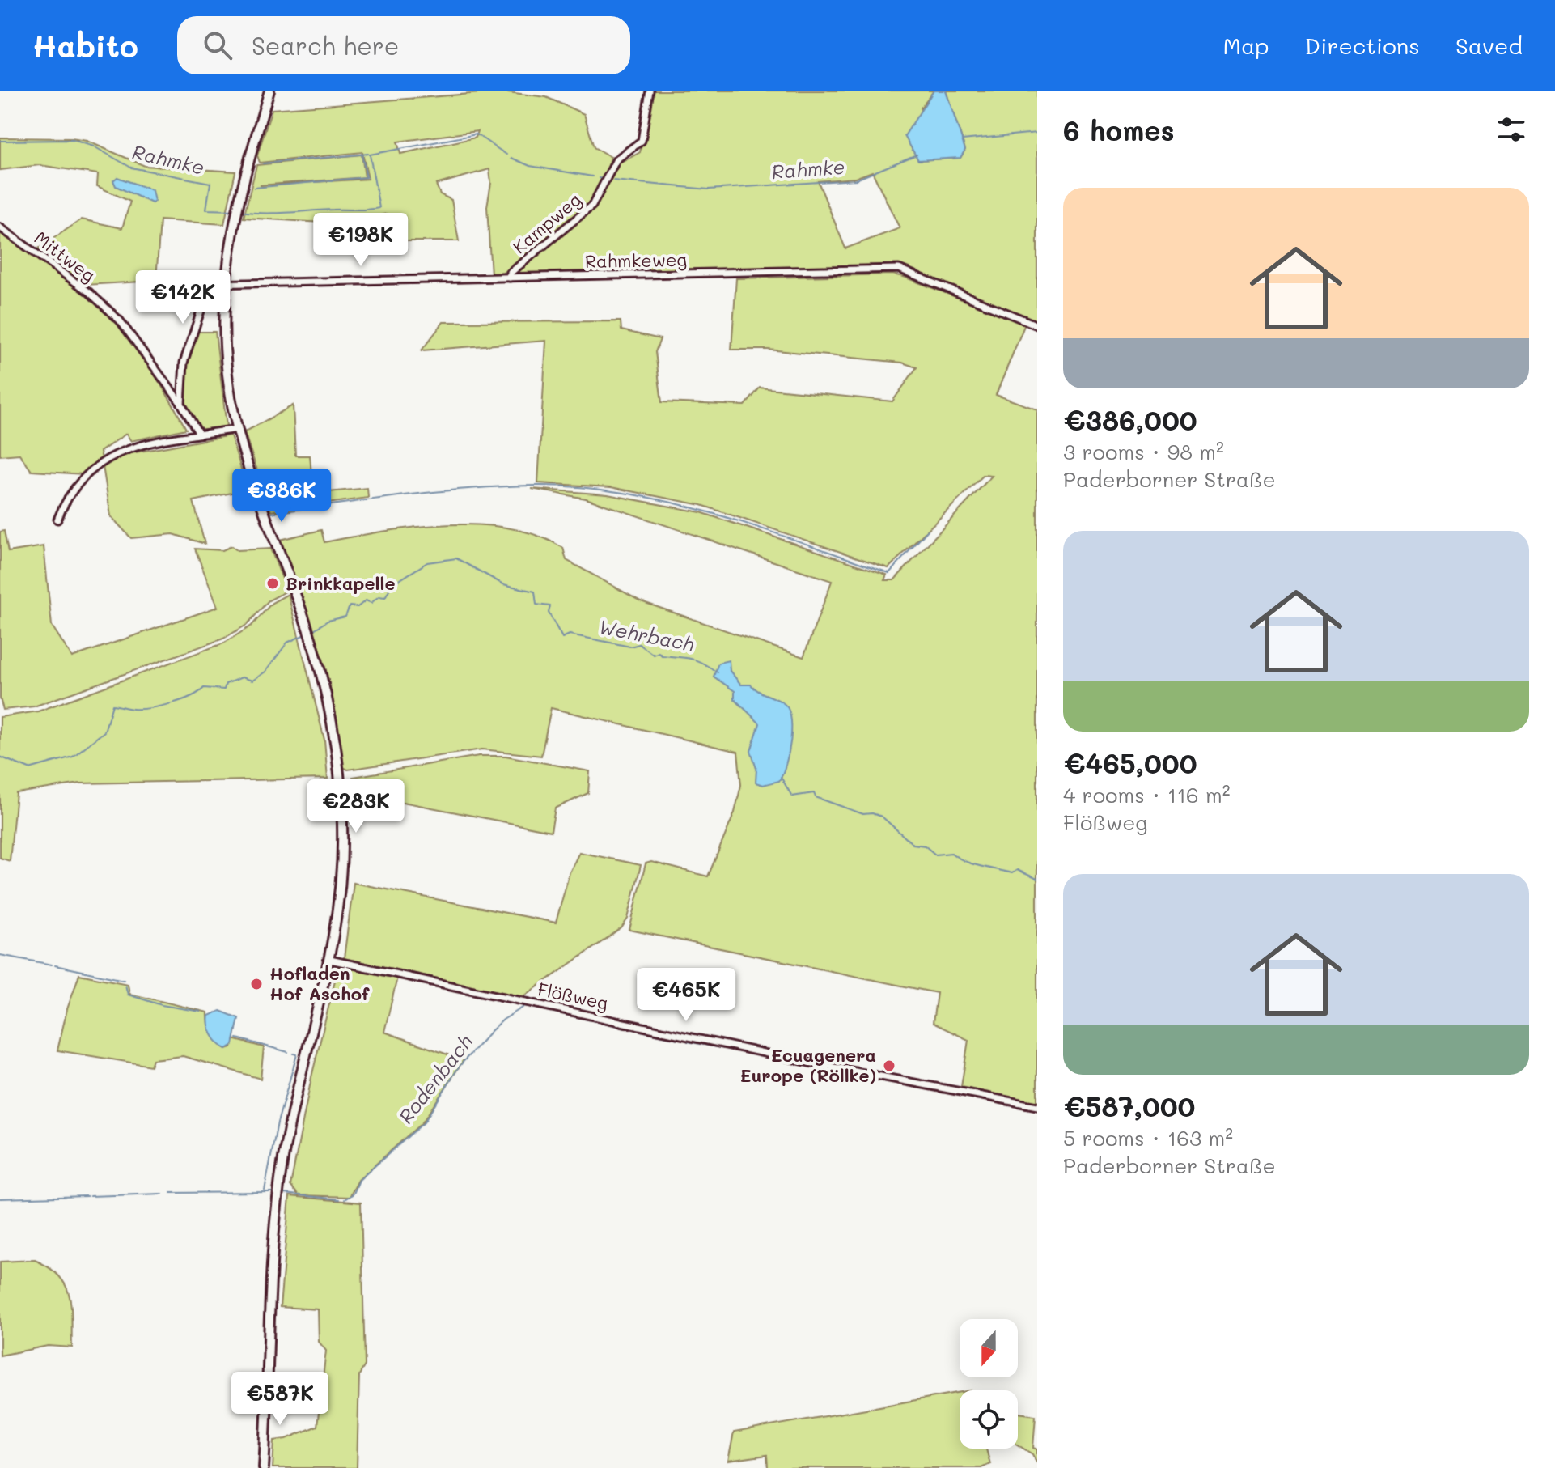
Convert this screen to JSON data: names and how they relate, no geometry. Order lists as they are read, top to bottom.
{
  "streets": {
    "street": [
      "Kampweg",
      "Mittweg",
      "Rahmkeweg",
      "Flößweg"
    ]
  },
  "crossings": [
    ["Kampweg", "Rahmkeweg"]
  ],
  "water": ["Rahmke", "Wehrbach", "Rodenbach"],
  "places": ["Brinkkapelle", "Hofladen Hof Aschof", "Ecuagenera Europe (Röllke)"],
  "north": "bottom",
  "page": {
    "header": "Habito",
    "search": "Search here",
    "nav": ["Map", "Directions", "Saved"],
    "heading": "6 homes",
    "list": [
      {
        "name": "€386,000",
        "note": "3 rooms · 98 m² · Paderborner Straße"
      },
      {
        "name": "€465,000",
        "note": "4 rooms · 116 m² · Flößweg"
      },
      {
        "name": "€587,000",
        "note": "5 rooms · 163 m² · Paderborner Straße"
      }
    ],
    "price": [
      "€198K",
      "€142K",
      "€386K",
      "€283K",
      "€465K",
      "€587K"
    ]
  }
}
